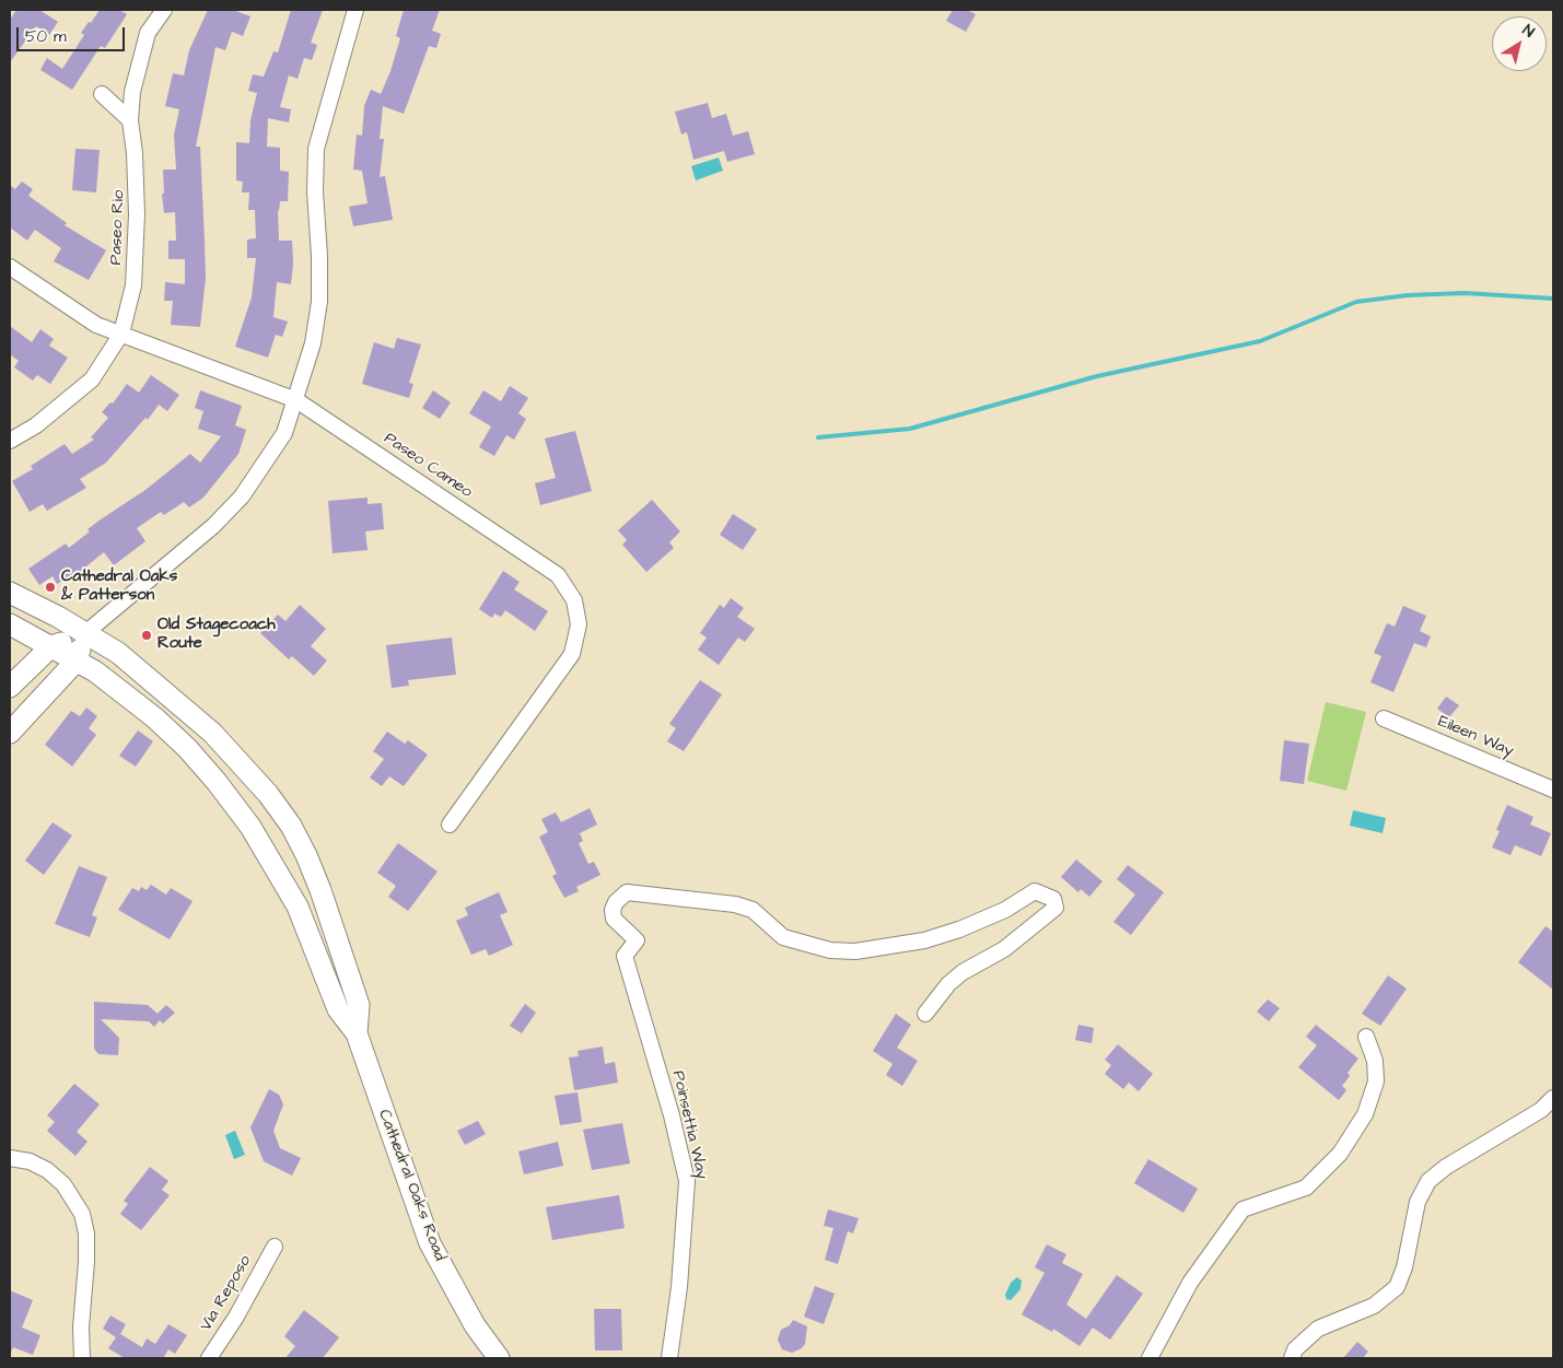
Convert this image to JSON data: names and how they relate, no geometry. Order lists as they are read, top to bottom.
{
  "streets": {
    "main road": ["Cathedral Oaks Road"],
    "street": [
      "Paseo Rio",
      "Paseo Cameo",
      "Eileen Way",
      "Poinsettia Way",
      "Via Reposo"
    ]
  },
  "crossings": [
    ["Paseo Rio", "Paseo Cameo"]
  ],
  "places": ["Cathedral Oaks & Patterson", "Old Stagecoach Route"],
  "scale_bar": "50 m",
  "north": "top right"
}
